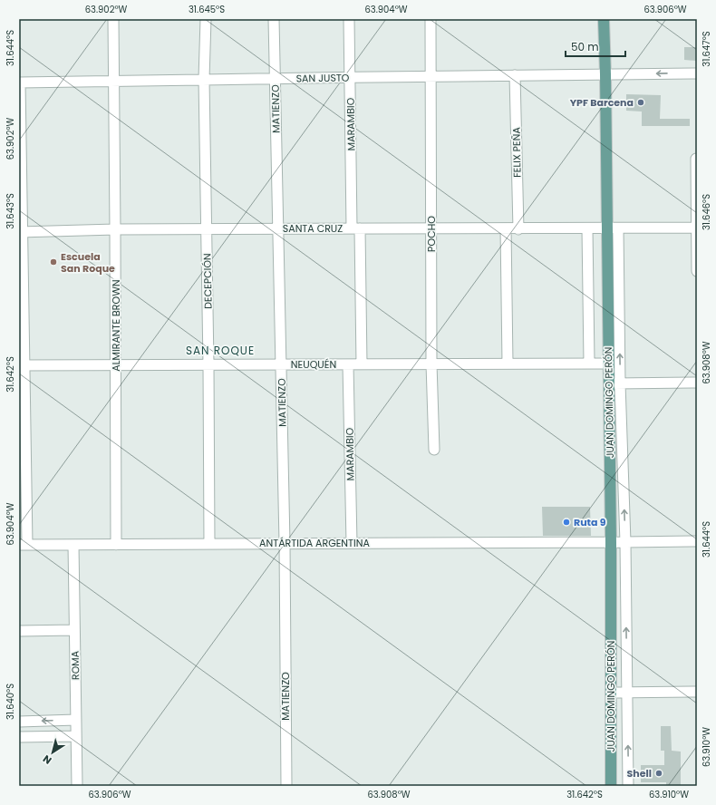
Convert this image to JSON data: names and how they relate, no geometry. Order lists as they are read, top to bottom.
{
  "streets": {
    "main road": ["JUAN DOMINGO PERÓN"],
    "street": [
      "SAN JUSTO",
      "MATIENZO",
      "MARAMBIO",
      "FELIX PEÑA",
      "SANTA CRUZ",
      "POCHO",
      "DECEPCIÓN",
      "ALMIRANTE BROWN",
      "NEUQUÉN",
      "ANTÁRTIDA ARGENTINA",
      "ROMA"
    ]
  },
  "crossings": [
    ["SAN JUSTO", "MATIENZO"],
    ["SAN JUSTO", "MARAMBIO"],
    ["SAN JUSTO", "FELIX PEÑA"],
    ["SAN JUSTO", "POCHO"],
    ["SAN JUSTO", "DECEPCIÓN"],
    ["SAN JUSTO", "ALMIRANTE BROWN"],
    ["SAN JUSTO", "JUAN DOMINGO PERÓN"],
    ["MATIENZO", "SANTA CRUZ"],
    ["MATIENZO", "NEUQUÉN"],
    ["MATIENZO", "ANTÁRTIDA ARGENTINA"],
    ["MARAMBIO", "SANTA CRUZ"],
    ["MARAMBIO", "NEUQUÉN"],
    ["MARAMBIO", "ANTÁRTIDA ARGENTINA"],
    ["FELIX PEÑA", "SANTA CRUZ"],
    ["SANTA CRUZ", "POCHO"],
    ["SANTA CRUZ", "DECEPCIÓN"],
    ["SANTA CRUZ", "ALMIRANTE BROWN"],
    ["SANTA CRUZ", "JUAN DOMINGO PERÓN"],
    ["POCHO", "NEUQUÉN"],
    ["DECEPCIÓN", "NEUQUÉN"],
    ["DECEPCIÓN", "ANTÁRTIDA ARGENTINA"],
    ["ALMIRANTE BROWN", "NEUQUÉN"],
    ["ALMIRANTE BROWN", "ANTÁRTIDA ARGENTINA"],
    ["NEUQUÉN", "JUAN DOMINGO PERÓN"],
    ["JUAN DOMINGO PERÓN", "ANTÁRTIDA ARGENTINA"],
    ["ANTÁRTIDA ARGENTINA", "ROMA"]
  ],
  "districts": ["SAN ROQUE"],
  "places": [
    "YPF Barcena",
    "Escuela San Roque",
    "Ruta 9",
    "Shell"
  ],
  "scale_bar": "50 m",
  "north": "bottom left",
  "coordinates": [
    "63.902°W",
    "31.645°S",
    "63.904°W",
    "63.906°W",
    "31.644°S",
    "31.647°S",
    "31.643°S",
    "31.646°S",
    "63.908°W",
    "31.642°S",
    "31.640°S",
    "63.910°W"
  ]
}
